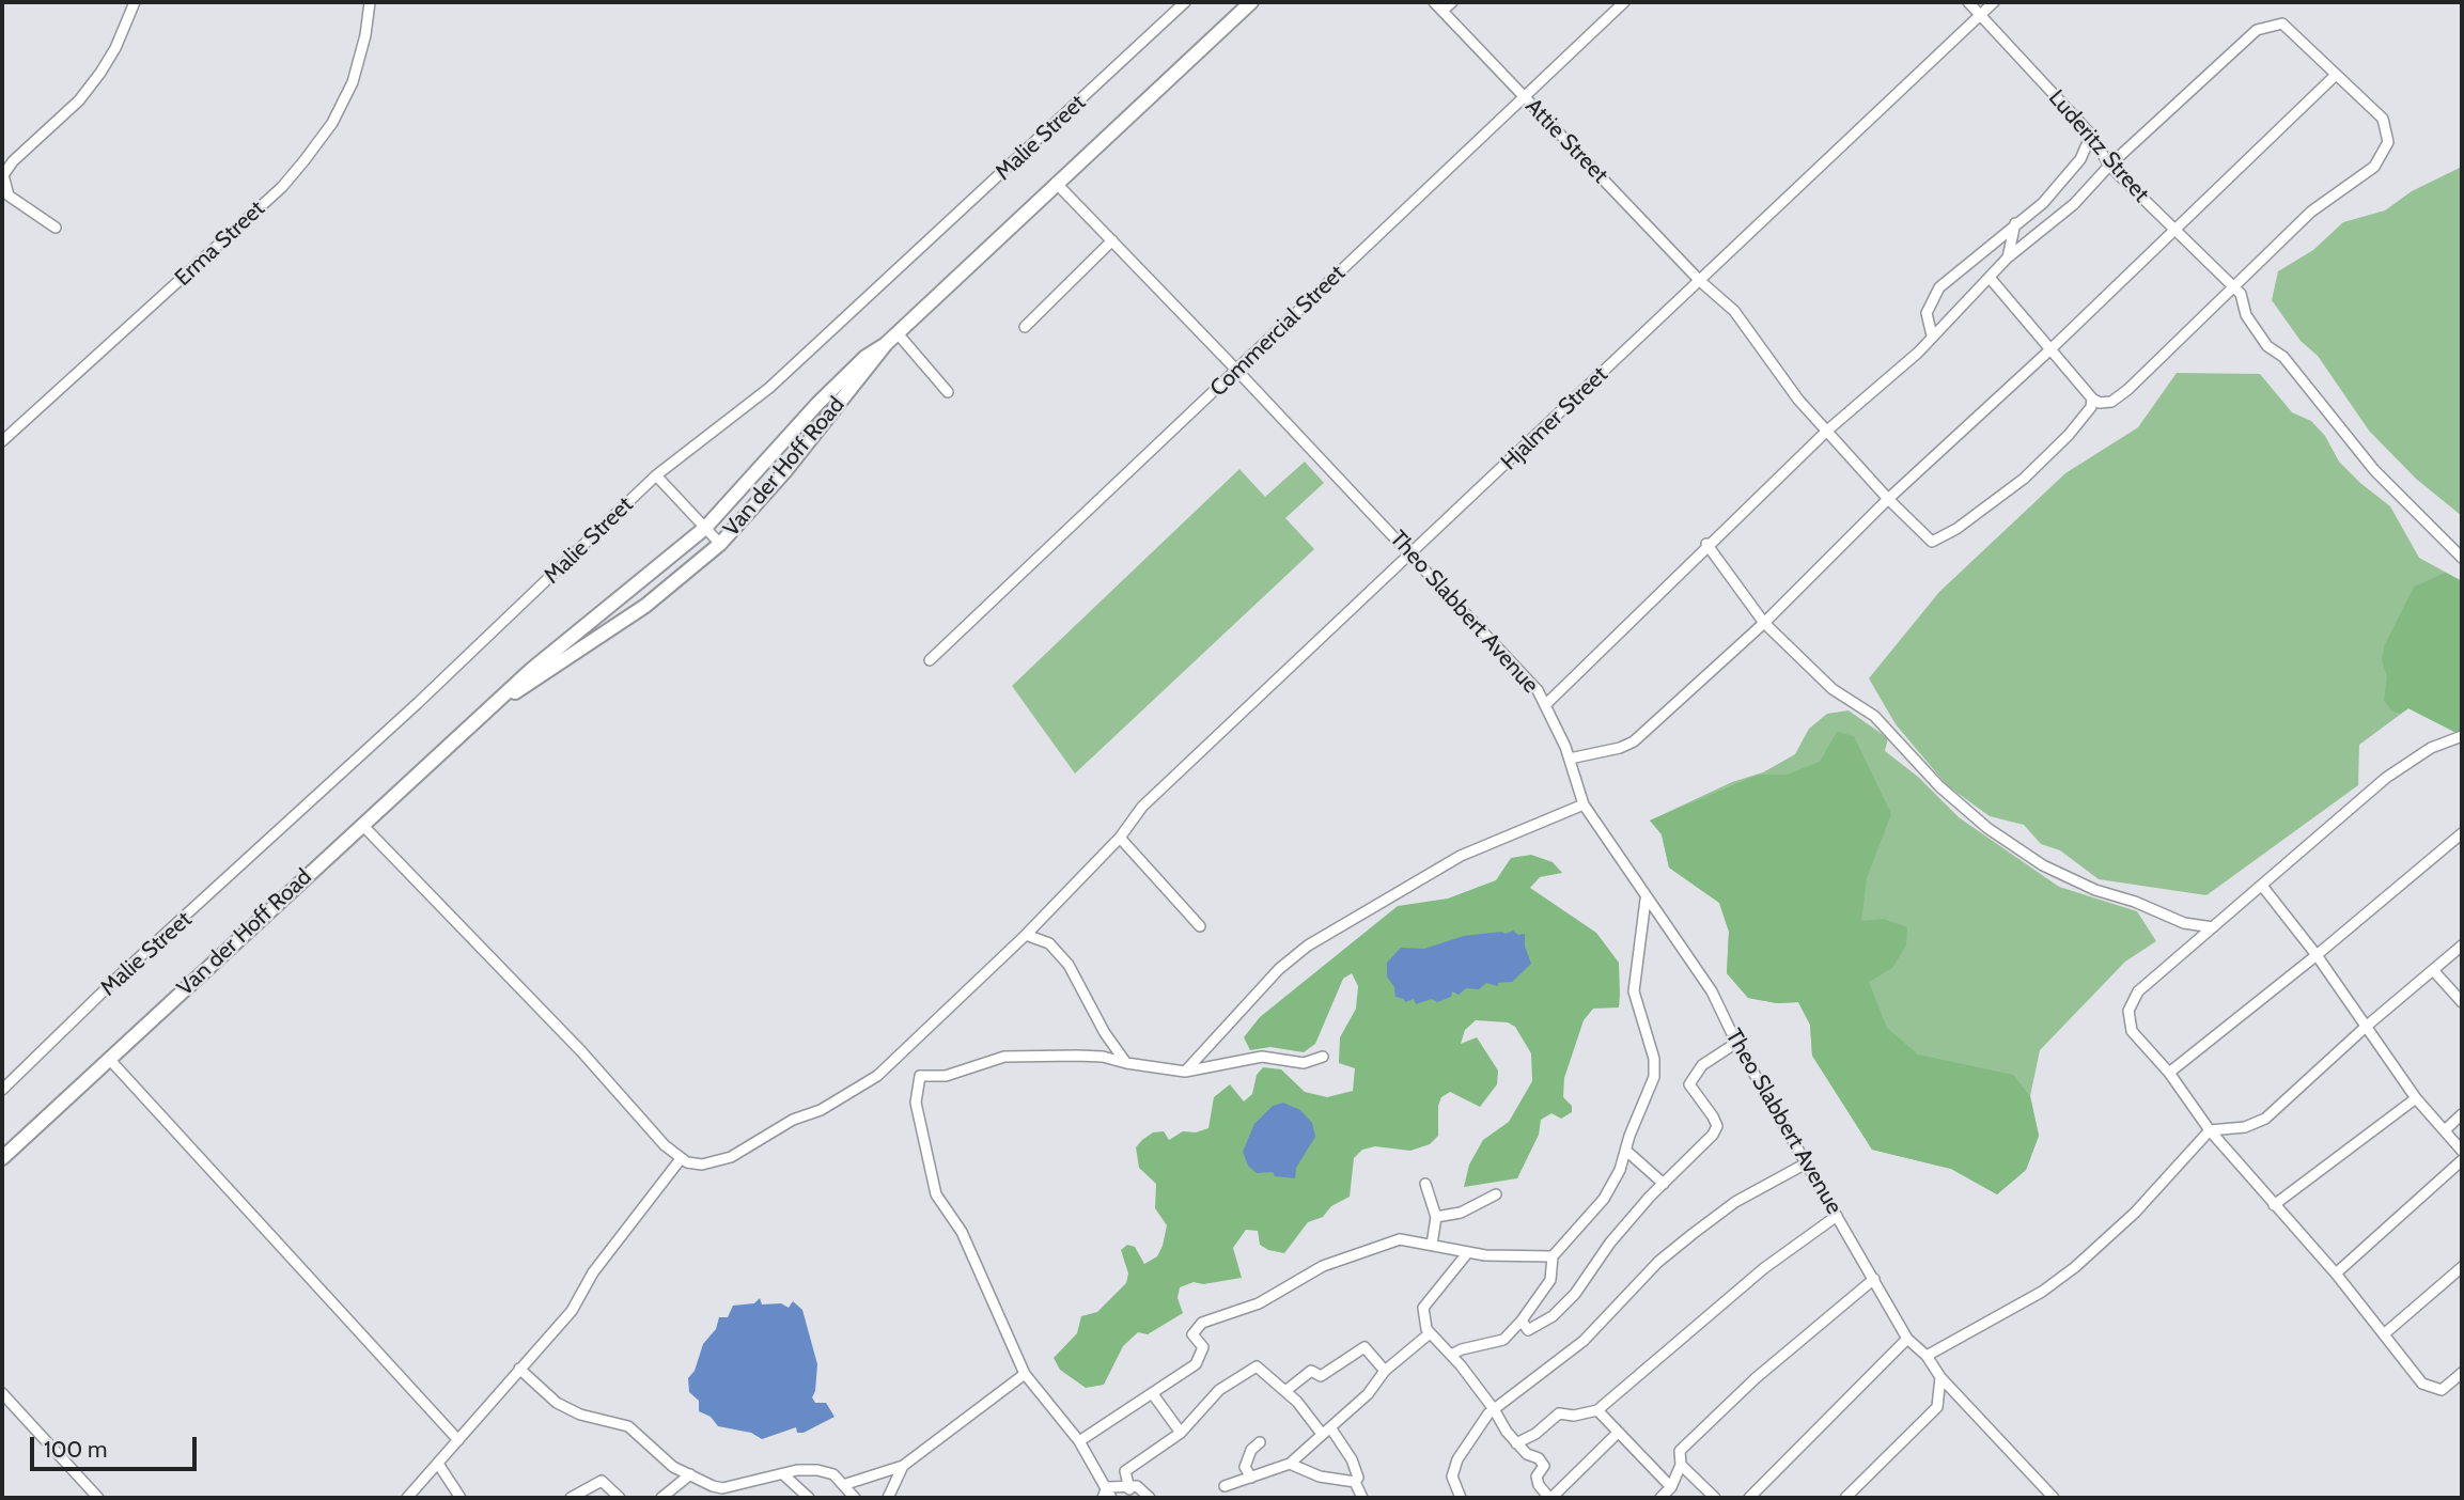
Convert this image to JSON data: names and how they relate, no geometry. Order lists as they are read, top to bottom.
{
  "streets": {
    "main road": ["Van der Hoff Road"],
    "street": [
      "Malie Street",
      "Attie Street",
      "Luderitz Street",
      "Erma Street",
      "Commercial Street",
      "Hjalmer Street",
      "Theo Slabbert Avenue"
    ]
  },
  "crossings": [
    ["Attie Street", "Commercial Street"],
    ["Attie Street", "Hjalmer Street"],
    ["Luderitz Street", "Hjalmer Street"],
    ["Commercial Street", "Theo Slabbert Avenue"],
    ["Hjalmer Street", "Theo Slabbert Avenue"],
    ["Van der Hoff Road", "Theo Slabbert Avenue"]
  ],
  "scale_bar": "100 m"
}
